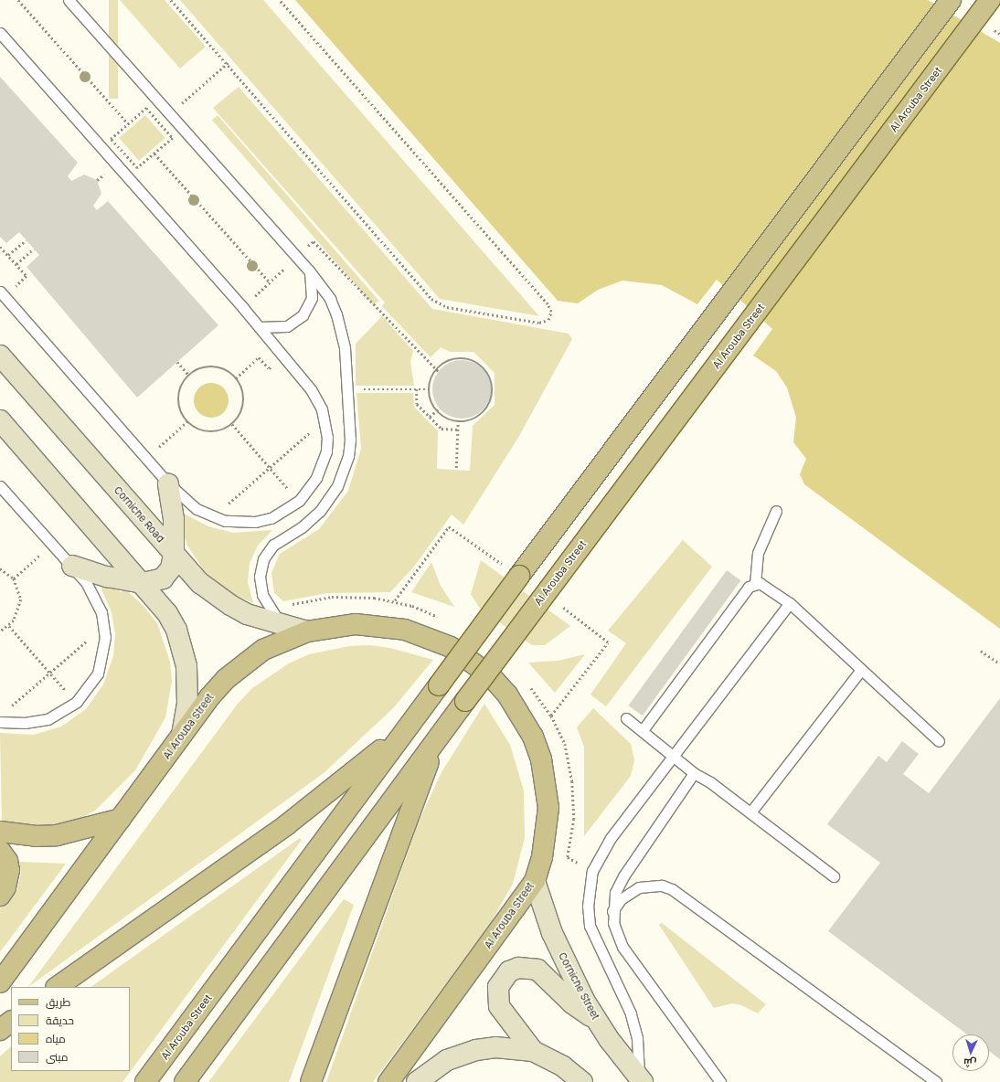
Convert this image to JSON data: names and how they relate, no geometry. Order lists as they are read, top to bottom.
{
  "streets": {
    "main road": ["Al Arouba Street", "Corniche Road", "Corniche Street"]
  },
  "crossings": [
    ["Al Arouba Street", "Corniche Road"],
    ["Al Arouba Street", "Corniche Street"]
  ],
  "legend": [
    "طريق",
    "حديقة",
    "مياه",
    "مبنى"
  ],
  "north": "bottom"
}
